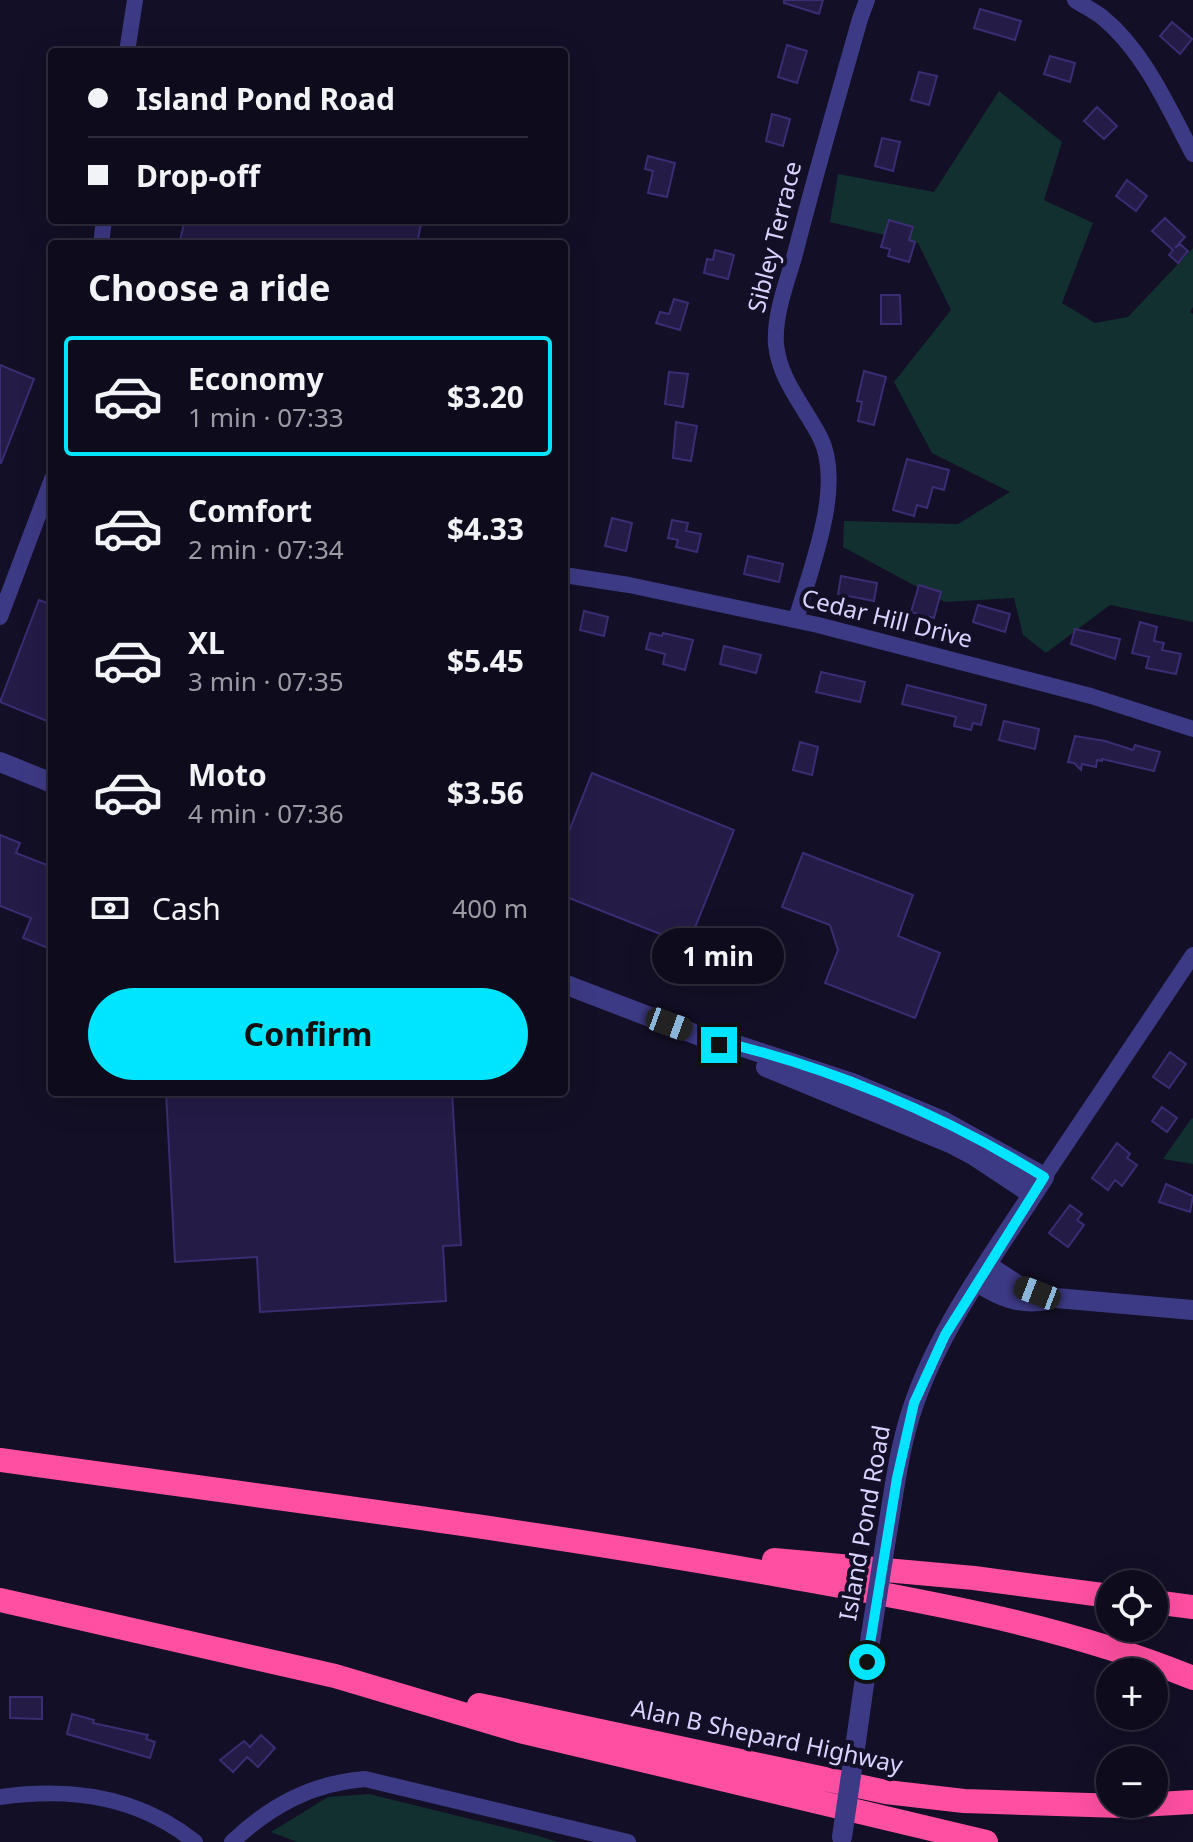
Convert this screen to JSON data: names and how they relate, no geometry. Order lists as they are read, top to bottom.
{
  "streets": {
    "highway": ["Alan B Shepard Highway"],
    "street": ["Sibley Terrace", "Cedar Hill Drive", "Island Pond Road"]
  },
  "crossings": [
    ["Sibley Terrace", "Cedar Hill Drive"]
  ],
  "page": {
    "banner": ["Island Pond Road", "Drop-off"],
    "heading": "Choose a ride",
    "list": [
      {
        "name": "Economy",
        "note": "1 min · 07:33",
        "value": "$3.20"
      },
      {
        "name": "Comfort",
        "note": "2 min · 07:34",
        "value": "$4.33"
      },
      {
        "name": "XL",
        "note": "3 min · 07:35",
        "value": "$5.45"
      },
      {
        "name": "Moto",
        "note": "4 min · 07:36",
        "value": "$3.56"
      }
    ],
    "pay": ["Cash", "400 m"],
    "bubble": "1 min",
    "buttons": "Confirm",
    "map_buttons": ["+", "−"]
  }
}
